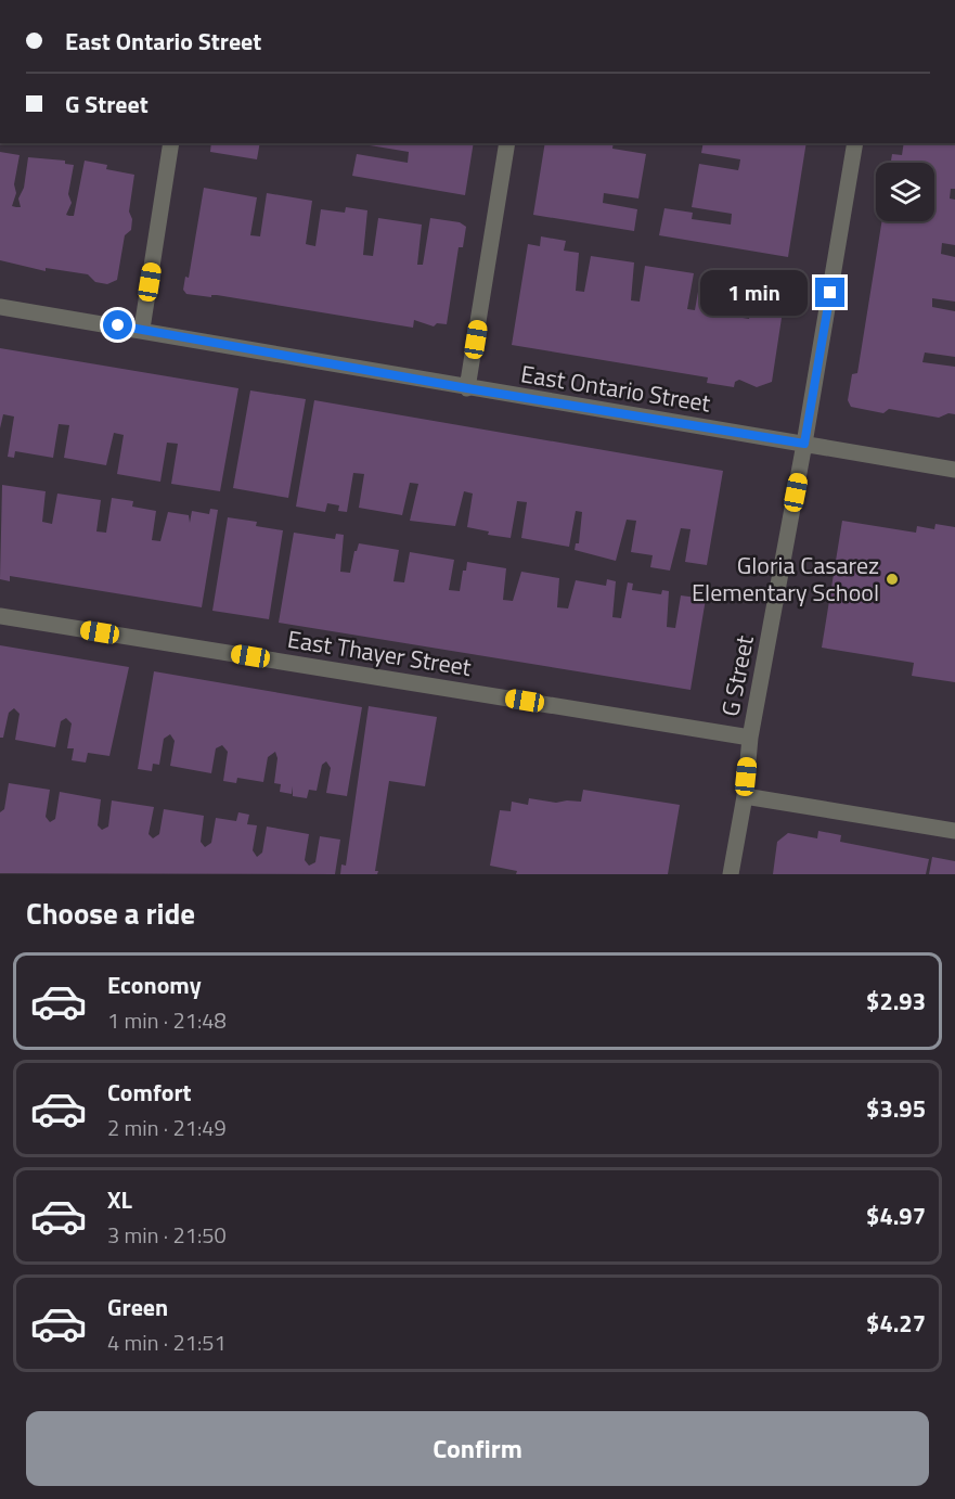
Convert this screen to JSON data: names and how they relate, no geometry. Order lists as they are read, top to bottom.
{
  "streets": {
    "street": ["East Ontario Street", "East Thayer Street", "G Street"]
  },
  "crossings": [
    ["East Ontario Street", "G Street"],
    ["East Thayer Street", "G Street"]
  ],
  "places": ["Gloria Casarez Elementary School"],
  "page": {
    "banner": ["East Ontario Street", "G Street"],
    "bubble": "1 min",
    "heading": "Choose a ride",
    "list": [
      {
        "name": "Economy",
        "note": "1 min · 21:48",
        "value": "$2.93"
      },
      {
        "name": "Comfort",
        "note": "2 min · 21:49",
        "value": "$3.95"
      },
      {
        "name": "XL",
        "note": "3 min · 21:50",
        "value": "$4.97"
      },
      {
        "name": "Green",
        "note": "4 min · 21:51",
        "value": "$4.27"
      }
    ],
    "buttons": "Confirm"
  }
}
